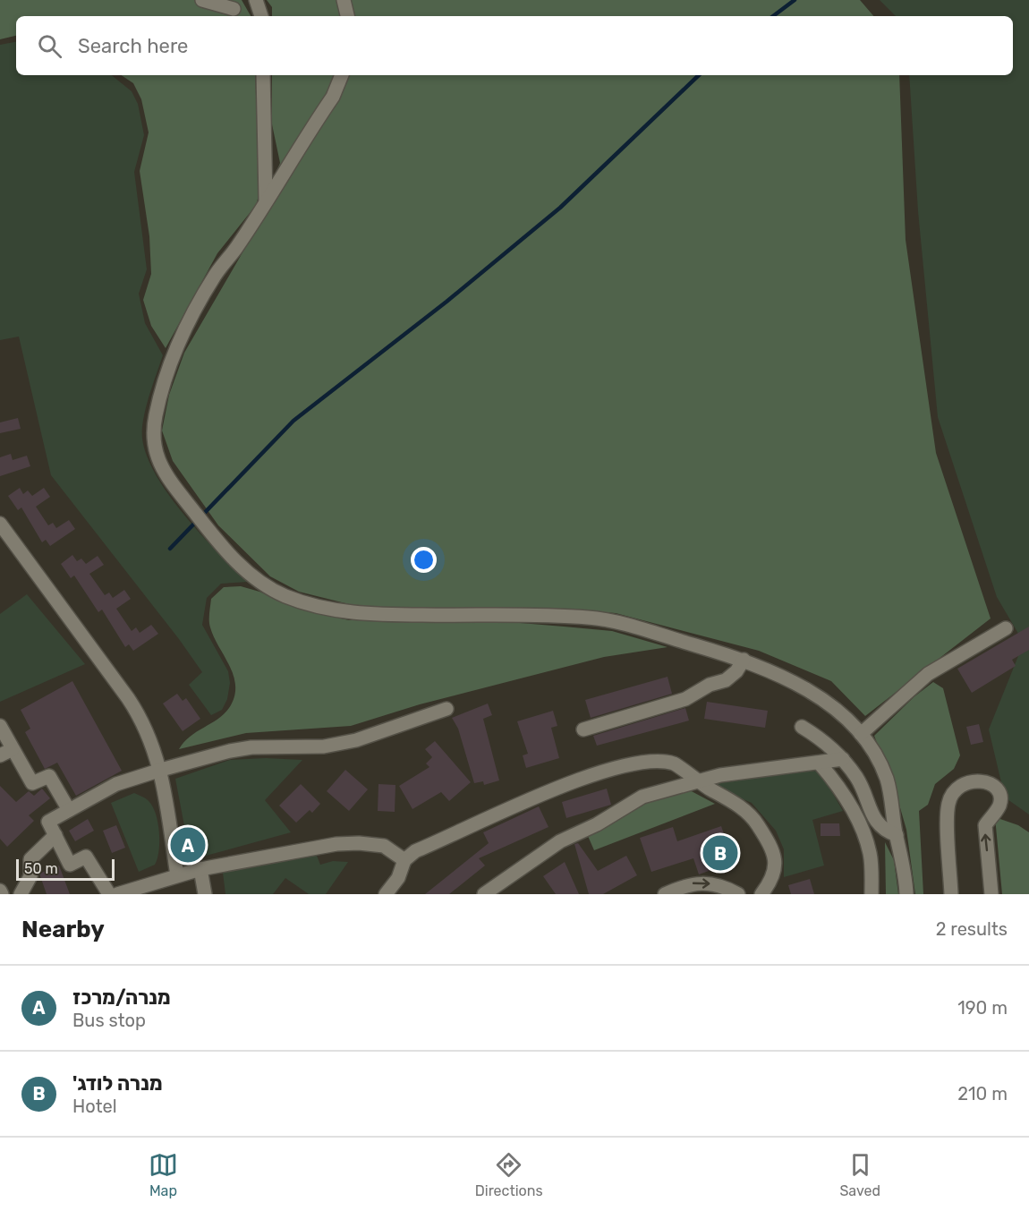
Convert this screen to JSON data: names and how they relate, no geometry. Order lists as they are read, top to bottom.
{
  "scale_bar": "50 m",
  "page": {
    "search": "Search here",
    "pins": ["A", "B"],
    "scale": "50 m",
    "heading": ["Nearby", "2 results"],
    "list": [
      {
        "mark": "A",
        "name": "מנרה/מרכז",
        "note": "Bus stop",
        "value": "190 m"
      },
      {
        "mark": "B",
        "name": "'מנרה לודג",
        "note": "Hotel",
        "value": "210 m"
      }
    ],
    "nav": ["Map", "Directions", "Saved"]
  }
}
